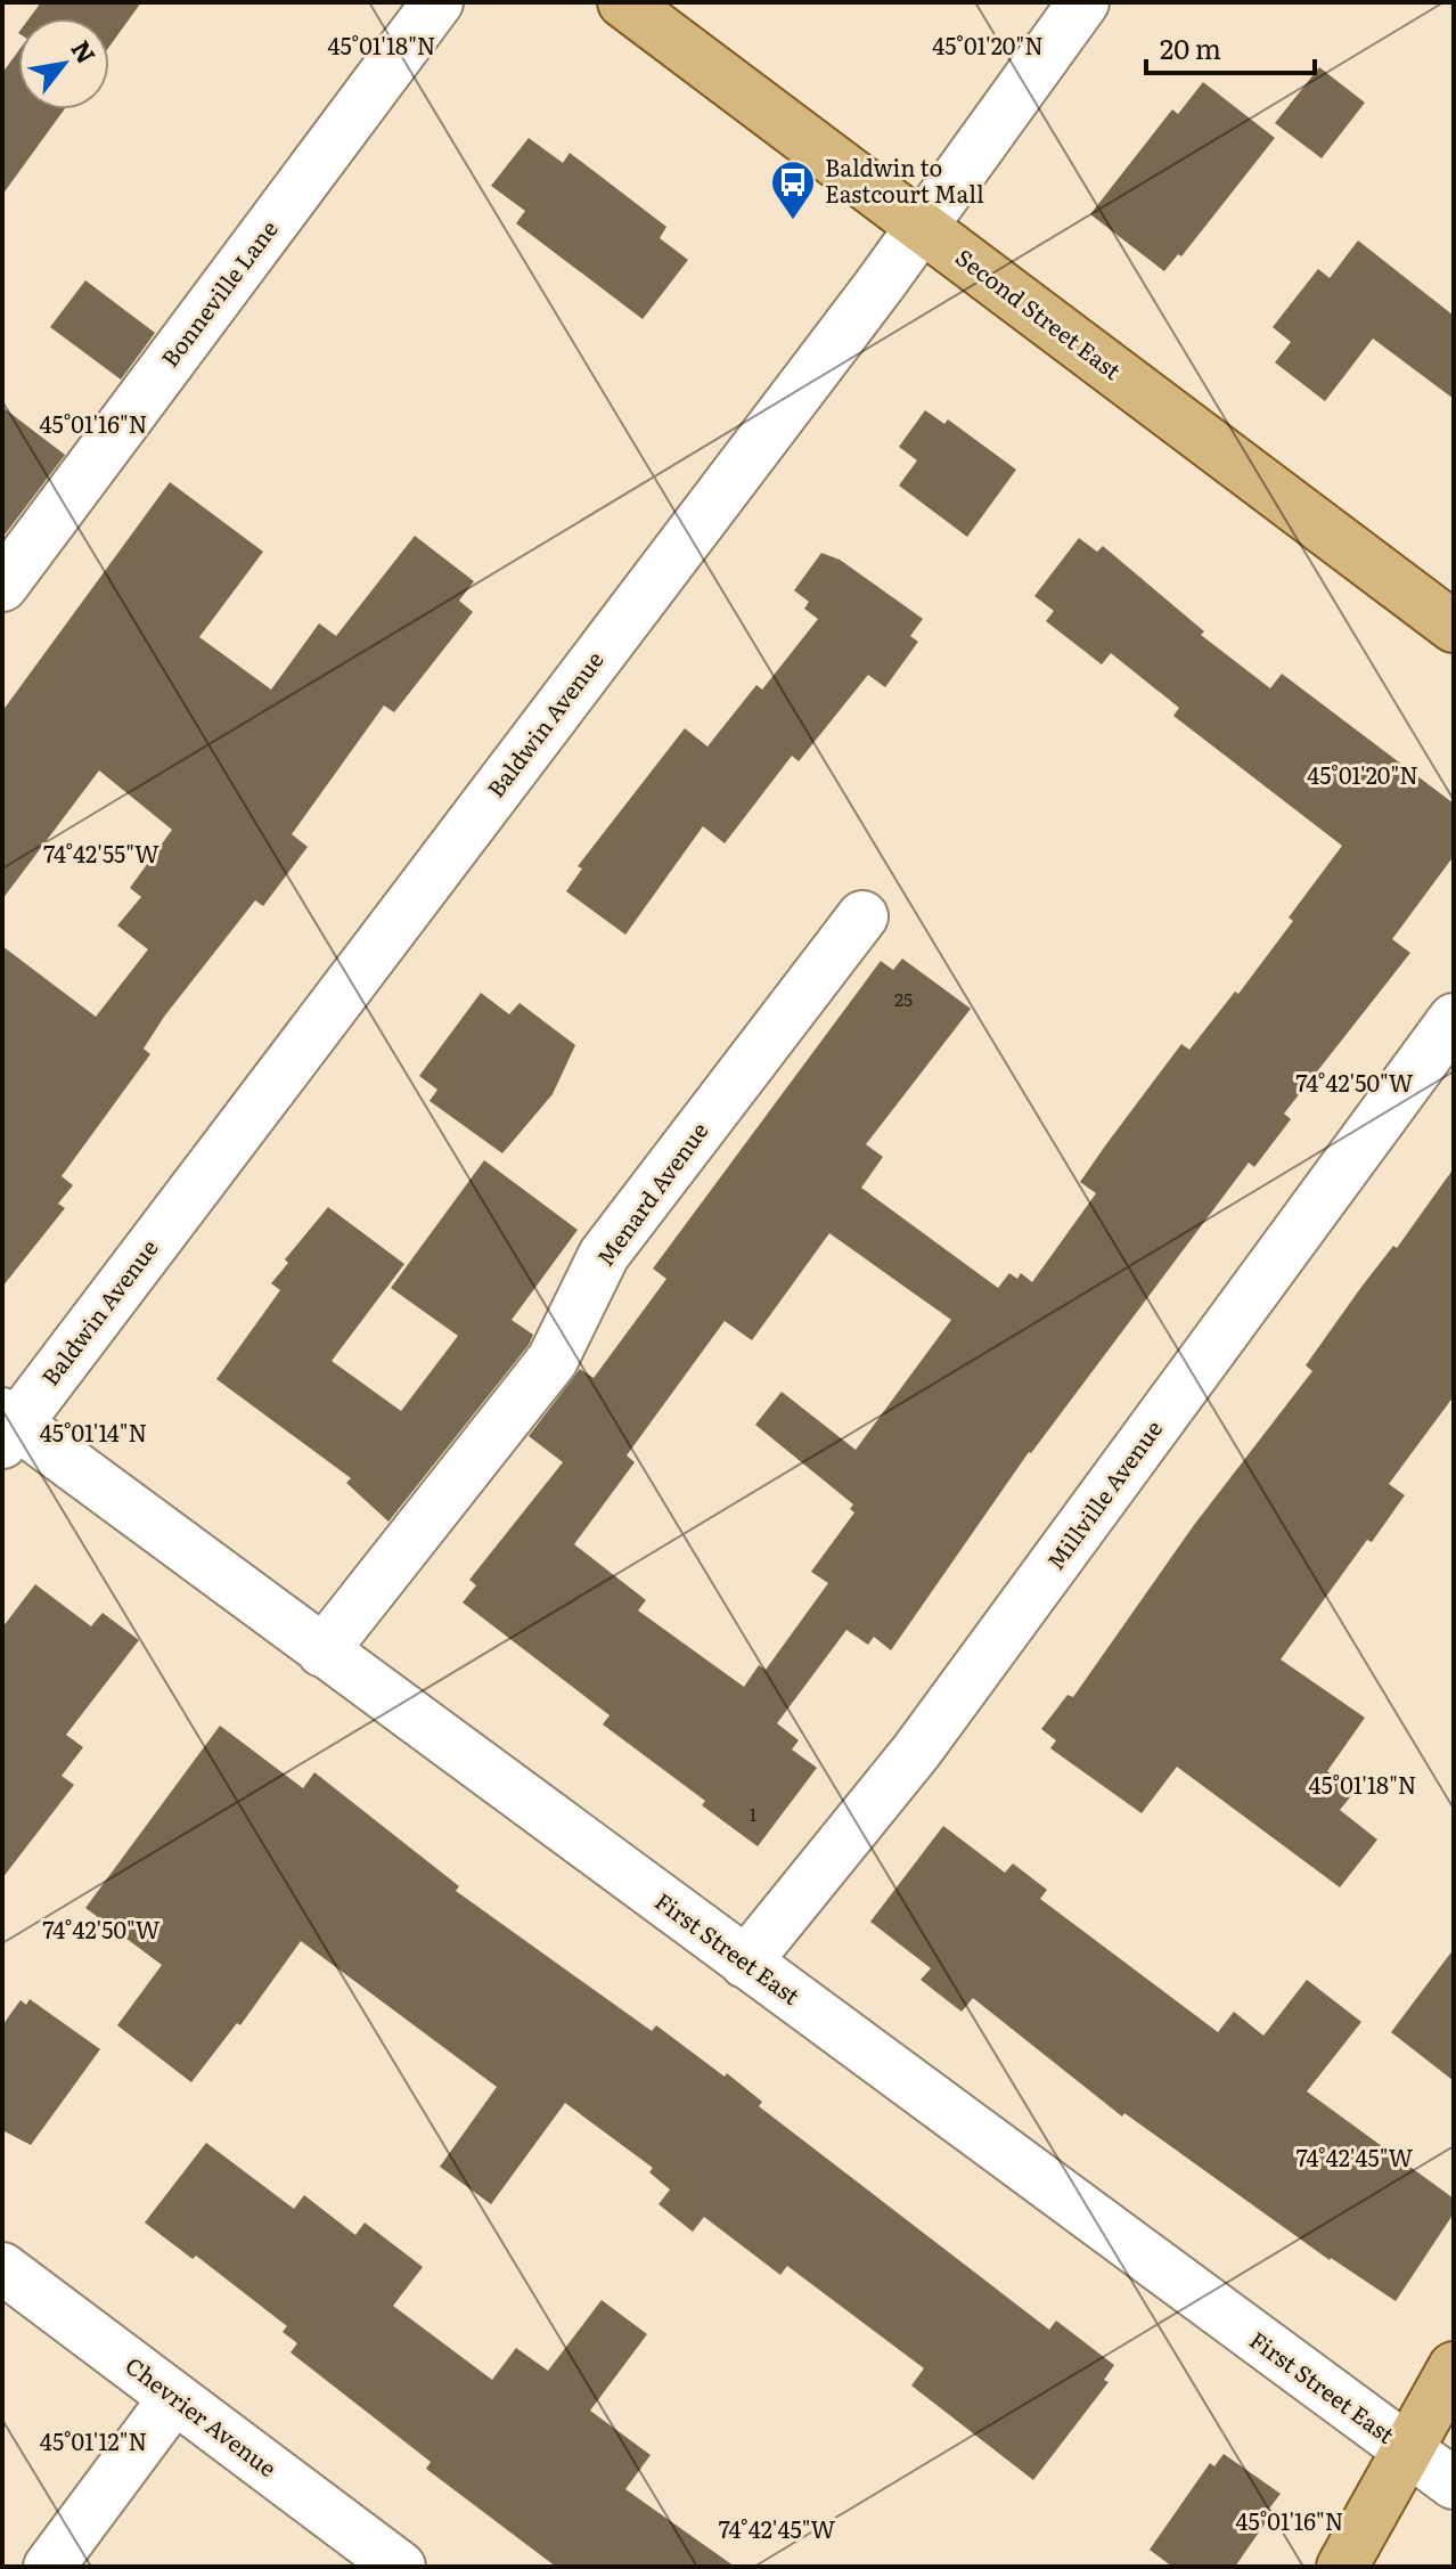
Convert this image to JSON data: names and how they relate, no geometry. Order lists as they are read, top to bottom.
{
  "streets": {
    "main road": ["Second Street East"],
    "street": [
      "Bonneville Lane",
      "Baldwin Avenue",
      "Menard Avenue",
      "Millville Avenue",
      "First Street East",
      "Chevrier Avenue"
    ]
  },
  "crossings": [
    ["Second Street East", "Baldwin Avenue"],
    ["Baldwin Avenue", "First Street East"],
    ["Menard Avenue", "First Street East"],
    ["Millville Avenue", "First Street East"]
  ],
  "places": {
    "bus stop": ["Baldwin to Eastcourt Mall"]
  },
  "house_numbers": ["25", "1"],
  "scale_bar": "20 m",
  "north": "top right",
  "coordinates": [
    "45°01'20\"N",
    "45°01'18\"N",
    "45°01'16\"N",
    "74°42'55\"W",
    "74°42'50\"W",
    "45°01'14\"N",
    "74°42'45\"W",
    "45°01'12\"N"
  ]
}
